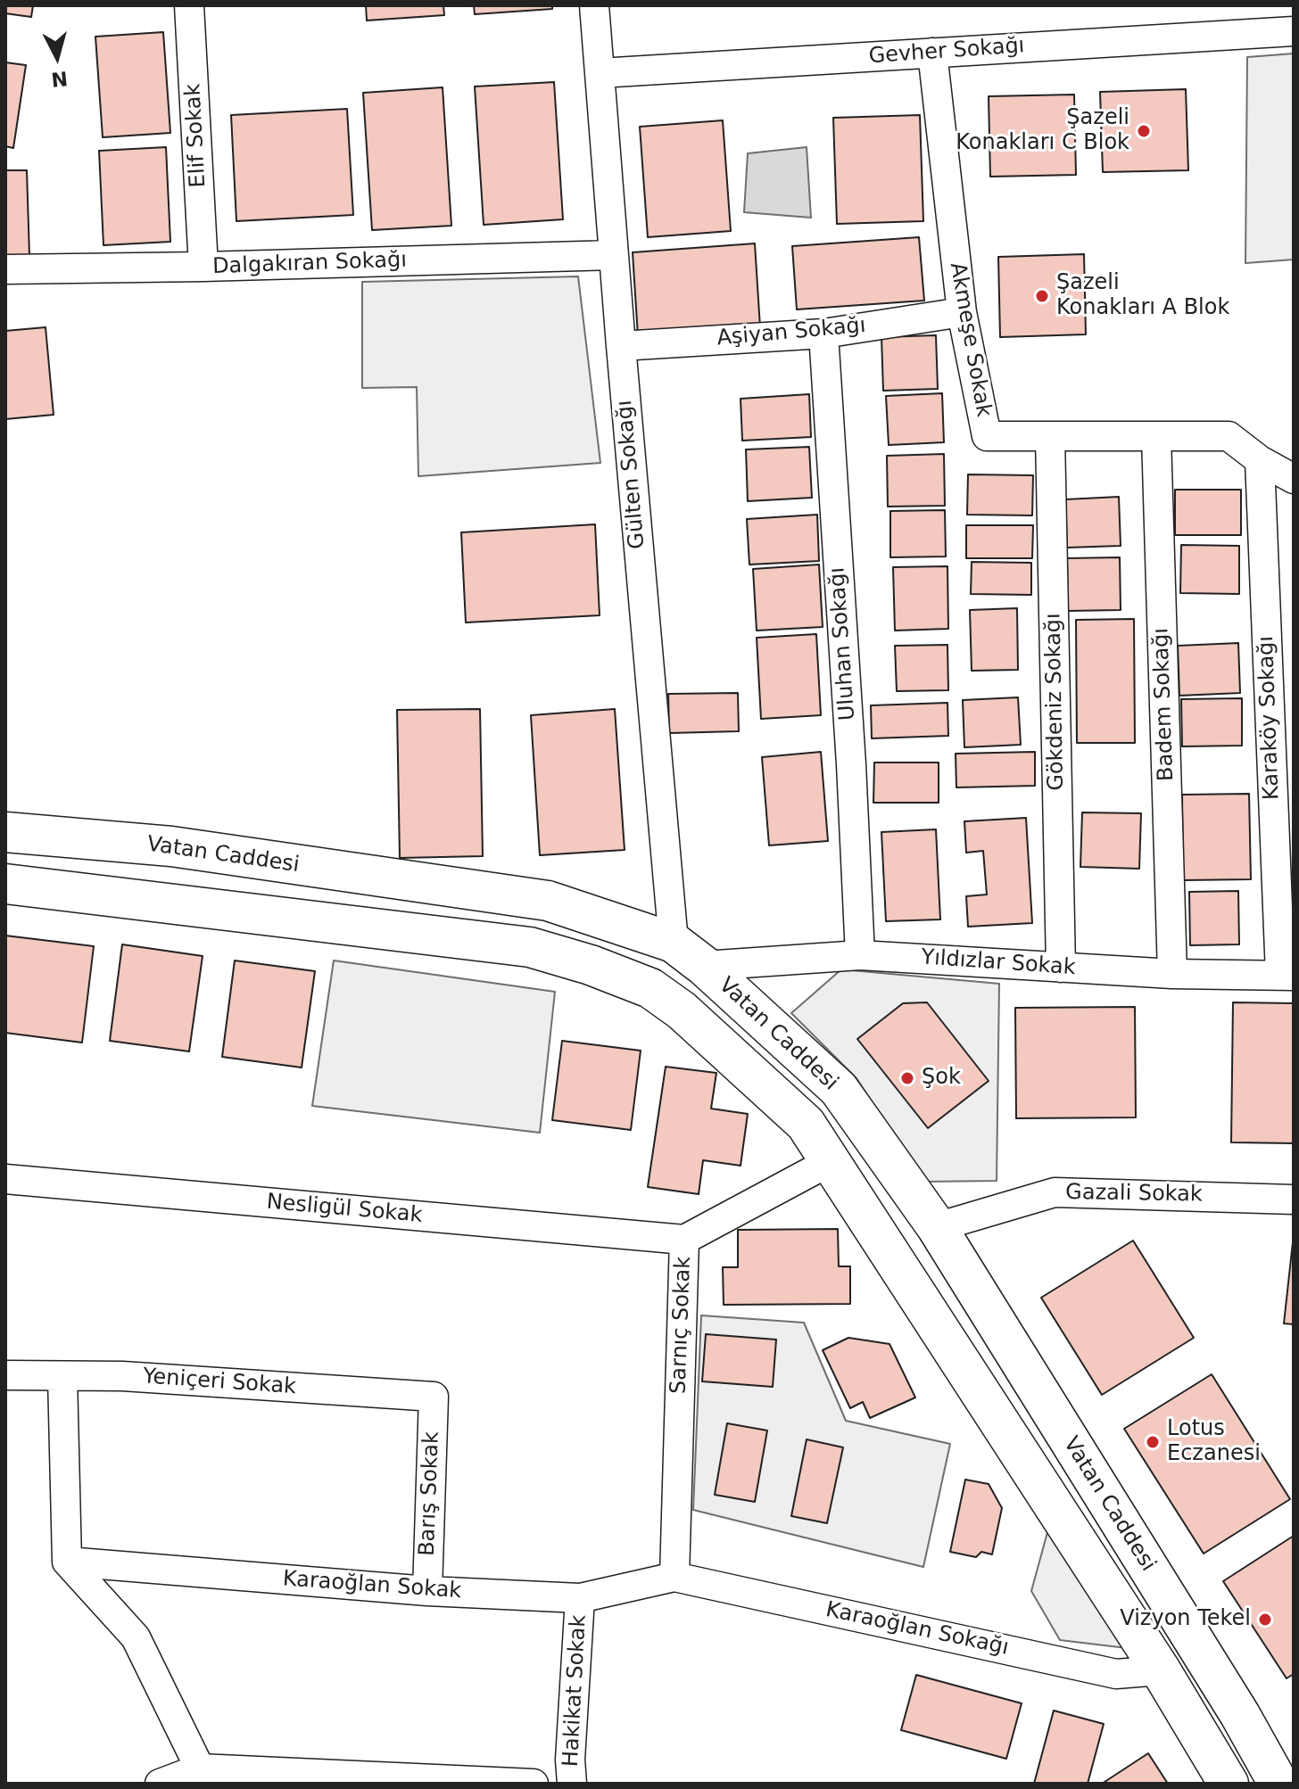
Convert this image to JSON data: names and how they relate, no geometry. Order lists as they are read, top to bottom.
{
  "streets": {
    "main road": ["Vatan Caddesi"],
    "street": [
      "Gevher Sokağı",
      "Elif Sokak",
      "Dalgakıran Sokağı",
      "Aşiyan Sokağı",
      "Akmeşe Sokak",
      "Gülten Sokağı",
      "Uluhan Sokağı",
      "Gökdeniz Sokağı",
      "Badem Sokağı",
      "Karaköy Sokağı",
      "Yıldızlar Sokak",
      "Gazali Sokak",
      "Nesligül Sokak",
      "Sarnıç Sokak",
      "Yeniçeri Sokak",
      "Barış Sokak",
      "Karaoğlan Sokak",
      "Karaoğlan Sokağı",
      "Hakikat Sokak"
    ]
  },
  "crossings": [
    ["Gevher Sokağı", "Akmeşe Sokak"],
    ["Gevher Sokağı", "Gülten Sokağı"],
    ["Elif Sokak", "Dalgakıran Sokağı"],
    ["Dalgakıran Sokağı", "Gülten Sokağı"],
    ["Aşiyan Sokağı", "Akmeşe Sokak"],
    ["Aşiyan Sokağı", "Gülten Sokağı"],
    ["Aşiyan Sokağı", "Uluhan Sokağı"],
    ["Akmeşe Sokak", "Gökdeniz Sokağı"],
    ["Akmeşe Sokak", "Badem Sokağı"],
    ["Akmeşe Sokak", "Karaköy Sokağı"],
    ["Gülten Sokağı", "Vatan Caddesi"],
    ["Gülten Sokağı", "Yıldızlar Sokak"],
    ["Uluhan Sokağı", "Yıldızlar Sokak"],
    ["Gökdeniz Sokağı", "Yıldızlar Sokak"],
    ["Badem Sokağı", "Yıldızlar Sokak"],
    ["Karaköy Sokağı", "Yıldızlar Sokak"],
    ["Vatan Caddesi", "Yıldızlar Sokak"],
    ["Vatan Caddesi", "Gazali Sokak"],
    ["Nesligül Sokak", "Sarnıç Sokak"],
    ["Sarnıç Sokak", "Karaoğlan Sokak"],
    ["Sarnıç Sokak", "Karaoğlan Sokağı"],
    ["Yeniçeri Sokak", "Barış Sokak"],
    ["Barış Sokak", "Karaoğlan Sokak"],
    ["Karaoğlan Sokak", "Karaoğlan Sokağı"],
    ["Karaoğlan Sokak", "Hakikat Sokak"]
  ],
  "places": [
    "Şazeli Konakları C Blok",
    "Şazeli Konakları A Blok",
    "Şok",
    "Lotus Eczanesi",
    "Vizyon Tekel"
  ],
  "north": "bottom"
}
